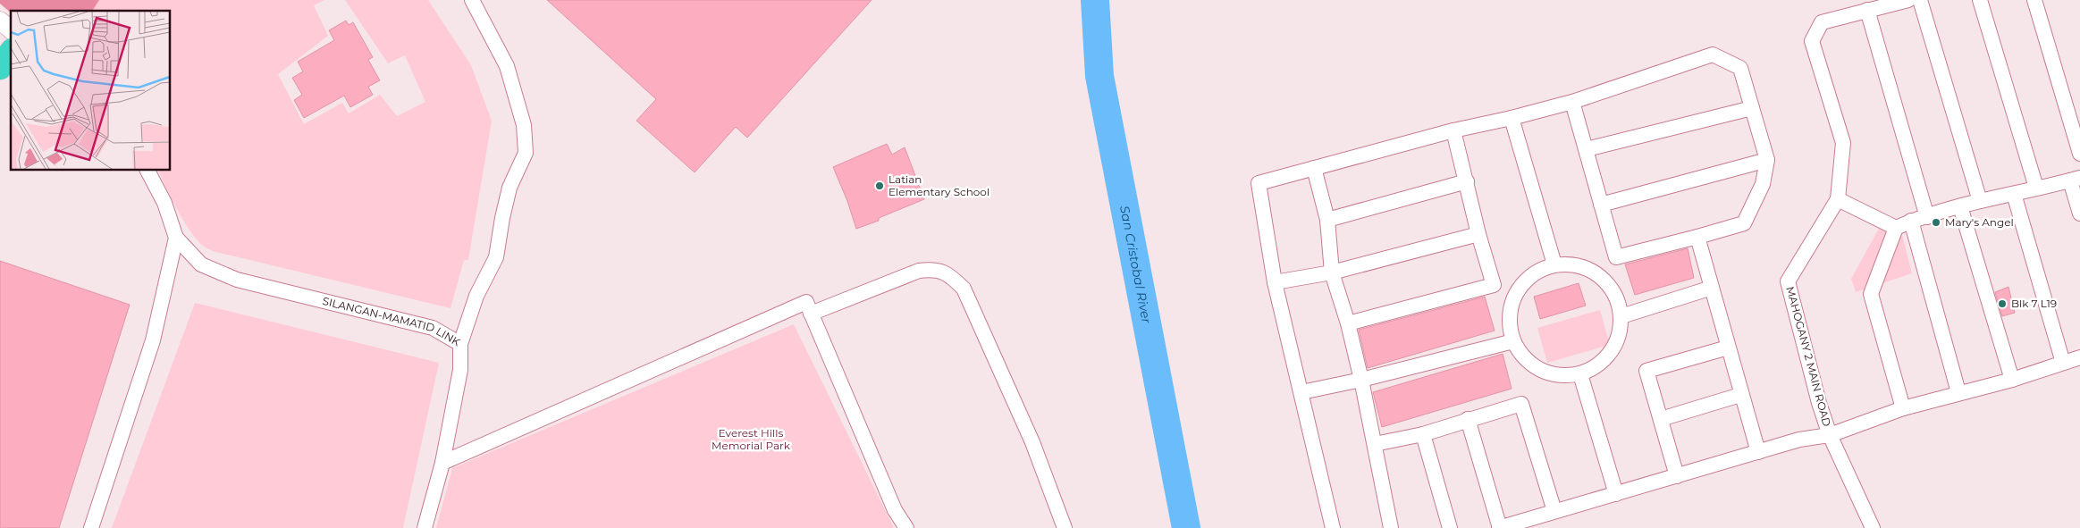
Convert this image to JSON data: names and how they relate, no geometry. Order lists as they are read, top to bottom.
{
  "streets": {
    "street": ["SILANGAN-MAMATID LINK", "MAHOGANY 2 MAIN ROAD"]
  },
  "water": ["San Cristobal River"],
  "parks": ["Everest Hills Memorial Park"],
  "places": ["Latian Elementary School", "Mary's Angel", "Blk 7 L19"]
}
